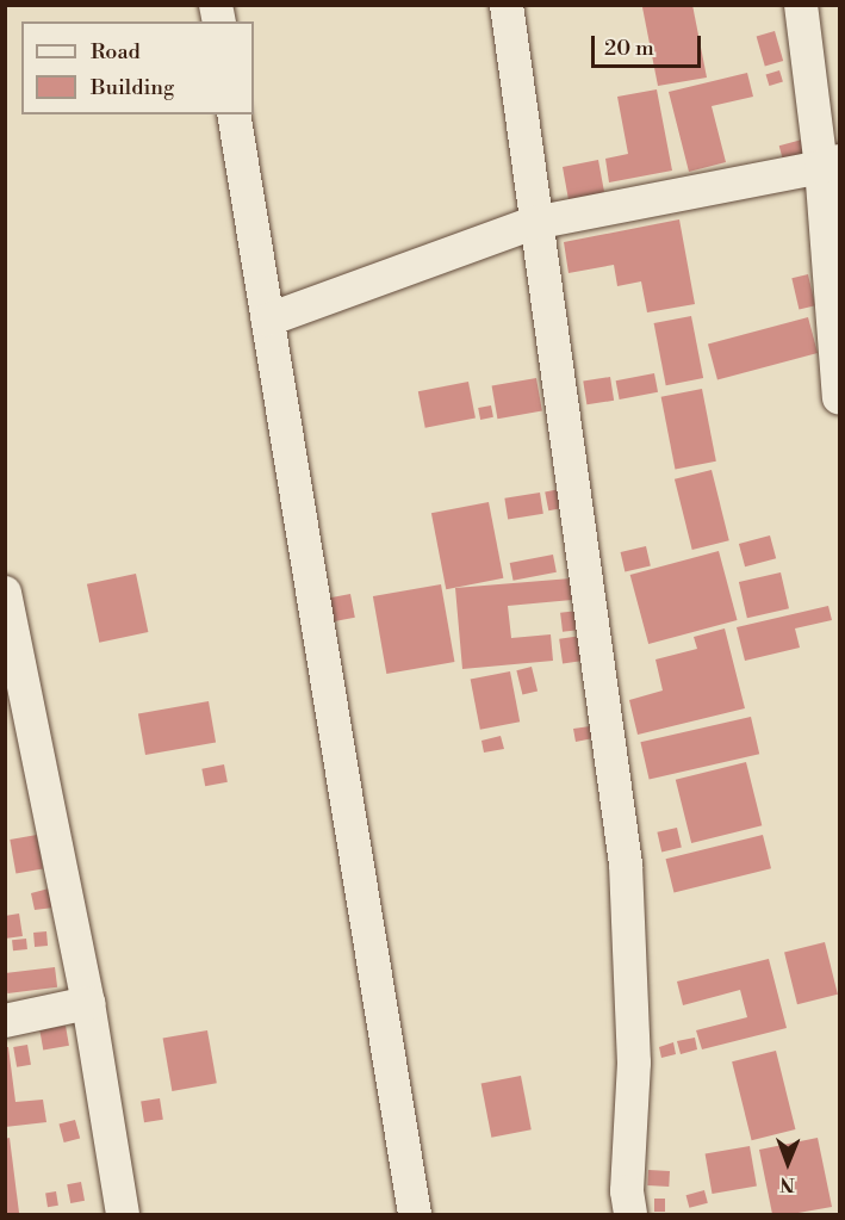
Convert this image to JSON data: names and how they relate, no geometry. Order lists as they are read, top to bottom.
{
  "legend": ["Road", "Building"],
  "scale_bar": "20 m",
  "north": "bottom"
}
